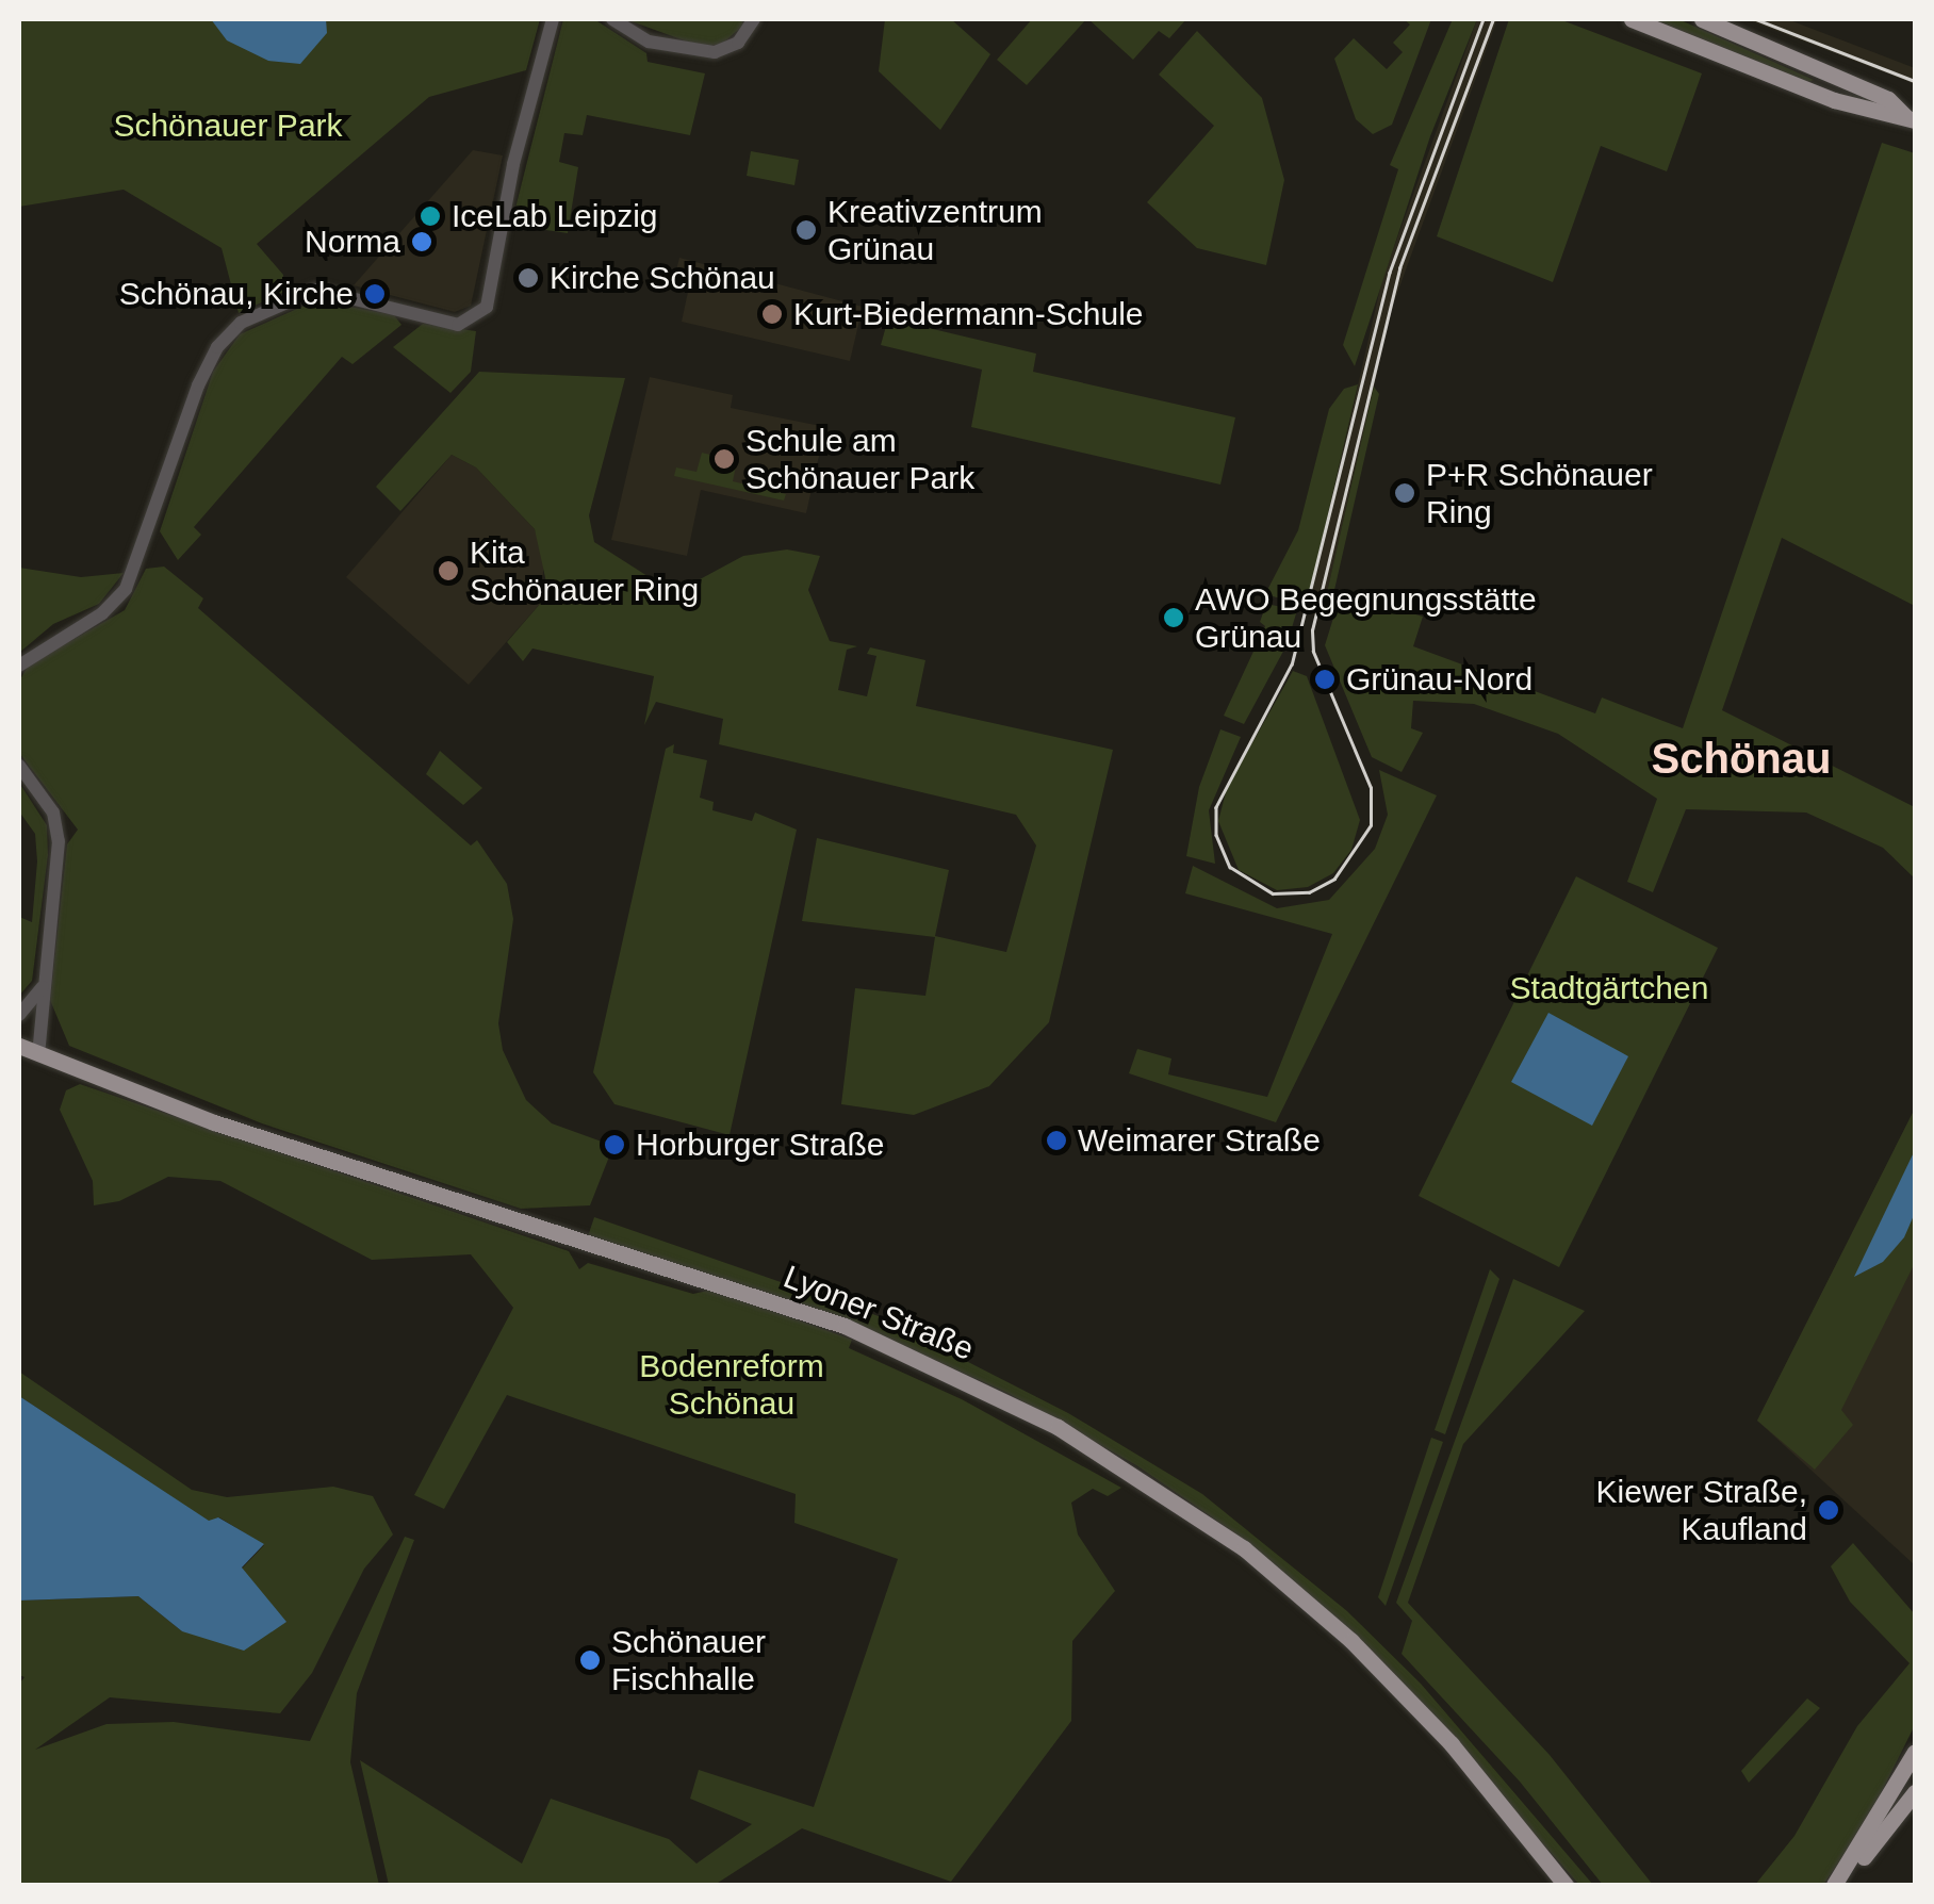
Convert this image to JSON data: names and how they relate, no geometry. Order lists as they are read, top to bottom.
{
  "streets": {
    "main road": ["Lyoner Straße"]
  },
  "districts": ["Schönau"],
  "parks": ["Schönauer Park", "Stadtgärtchen", "Bodenreform Schönau"],
  "places": [
    "IceLab Leipzig",
    "Kreativzentrum Grünau",
    "Norma",
    "Kirche Schönau",
    "Schönau, Kirche",
    "Kurt-Biedermann-Schule",
    "Schule am Schönauer Park",
    "P+R Schönauer Ring",
    "Kita Schönauer Ring",
    "AWO Begegnungsstätte Grünau",
    "Grünau-Nord",
    "Weimarer Straße",
    "Horburger Straße",
    "Kiewer Straße, Kaufland",
    "Schönauer Fischhalle"
  ]
}
